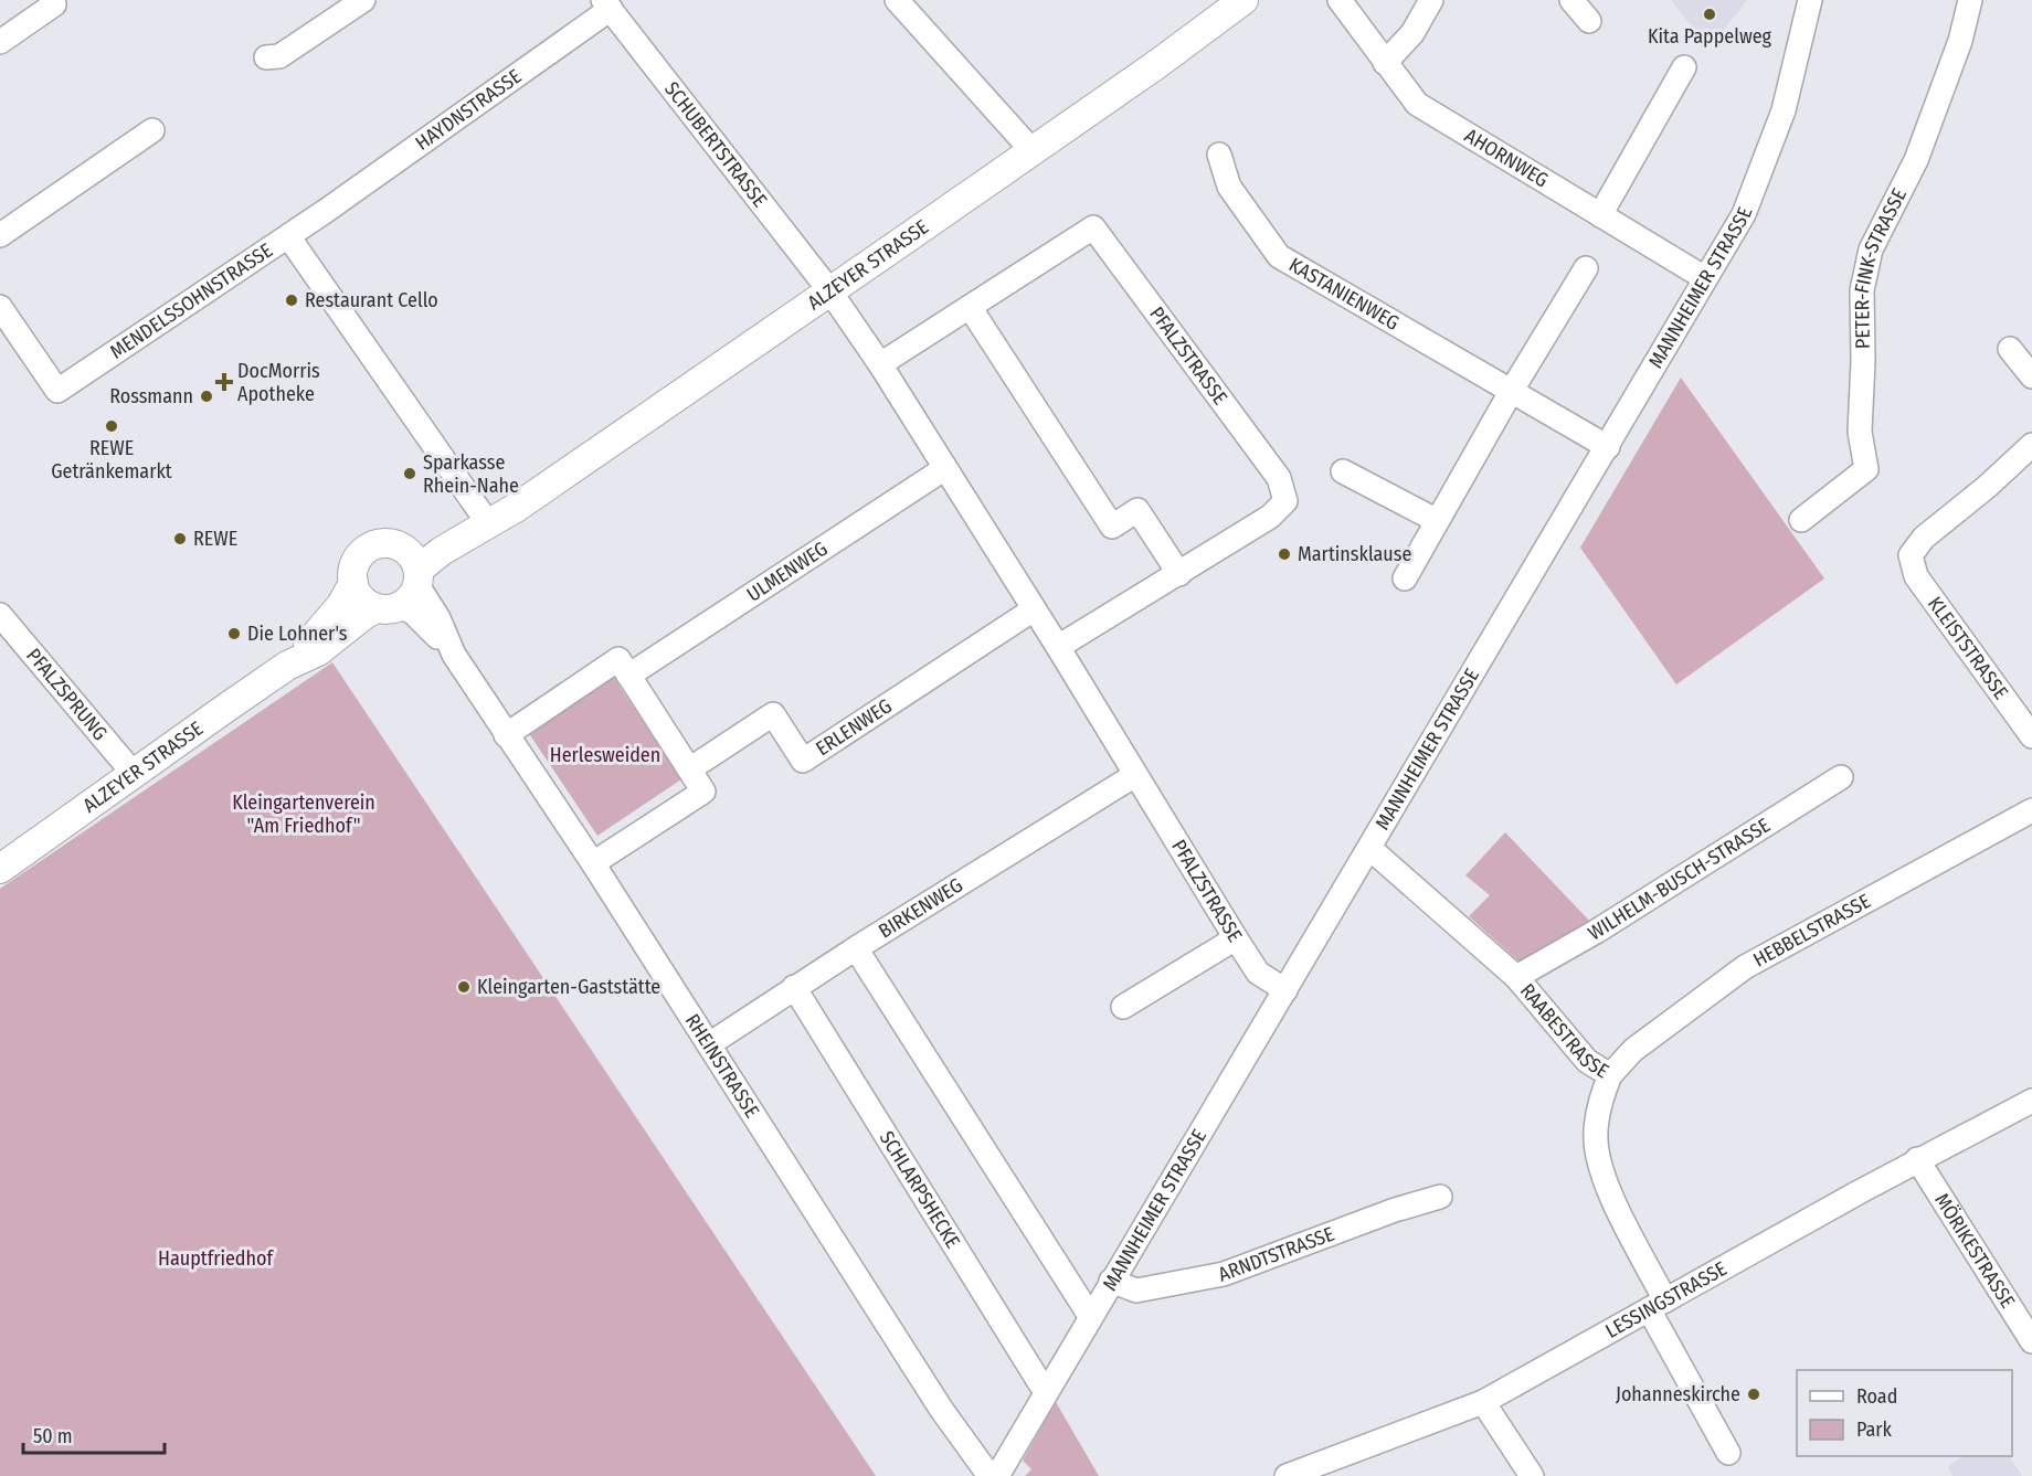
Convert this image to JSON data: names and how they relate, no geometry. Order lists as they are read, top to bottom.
{
  "streets": {
    "main road": ["ALZEYER STRASSE"],
    "street": [
      "HAYDNSTRASSE",
      "SCHUBERTSTRASSE",
      "AHORNWEG",
      "PETER-FINK-STRASSE",
      "MANNHEIMER STRASSE",
      "KASTANIENWEG",
      "MENDELSSOHNSTRASSE",
      "PFALZSTRASSE",
      "ULMENWEG",
      "KLEISTSTRASSE",
      "PFALZSPRUNG",
      "ERLENWEG",
      "WILHELM-BUSCH-STRASSE",
      "BIRKENWEG",
      "HEBBELSTRASSE",
      "RAABESTRASSE",
      "RHEINSTRASSE",
      "SCHLARPSHECKE",
      "MÖRIKESTRASSE",
      "ARNDTSTRASSE",
      "LESSINGSTRASSE"
    ]
  },
  "crossings": [
    ["HAYDNSTRASSE", "SCHUBERTSTRASSE"],
    ["HAYDNSTRASSE", "MENDELSSOHNSTRASSE"],
    ["SCHUBERTSTRASSE", "ALZEYER STRASSE"],
    ["SCHUBERTSTRASSE", "PFALZSTRASSE"],
    ["AHORNWEG", "MANNHEIMER STRASSE"],
    ["ALZEYER STRASSE", "PFALZSTRASSE"],
    ["ALZEYER STRASSE", "PFALZSPRUNG"],
    ["ALZEYER STRASSE", "RHEINSTRASSE"],
    ["MANNHEIMER STRASSE", "KASTANIENWEG"],
    ["MANNHEIMER STRASSE", "PFALZSTRASSE"],
    ["MANNHEIMER STRASSE", "RAABESTRASSE"],
    ["MANNHEIMER STRASSE", "SCHLARPSHECKE"],
    ["MANNHEIMER STRASSE", "ARNDTSTRASSE"],
    ["PFALZSTRASSE", "ULMENWEG"],
    ["PFALZSTRASSE", "ERLENWEG"],
    ["PFALZSTRASSE", "BIRKENWEG"],
    ["WILHELM-BUSCH-STRASSE", "RAABESTRASSE"],
    ["BIRKENWEG", "RHEINSTRASSE"],
    ["BIRKENWEG", "SCHLARPSHECKE"],
    ["HEBBELSTRASSE", "RAABESTRASSE"],
    ["RAABESTRASSE", "LESSINGSTRASSE"],
    ["MÖRIKESTRASSE", "LESSINGSTRASSE"]
  ],
  "parks": ["Herlesweiden", "Kleingartenverein \"Am Friedhof\"", "Hauptfriedhof"],
  "places": {
    "other": [
      "Kita Pappelweg",
      "Restaurant Cello",
      "Rossmann",
      "REWE Getränkemarkt",
      "Sparkasse Rhein-Nahe",
      "REWE",
      "Martinsklause",
      "Die Lohner's",
      "Kleingarten-Gaststätte",
      "Johanneskirche"
    ],
    "health": ["DocMorris Apotheke"]
  },
  "legend": ["Road", "Park"],
  "scale_bar": "50 m"
}
